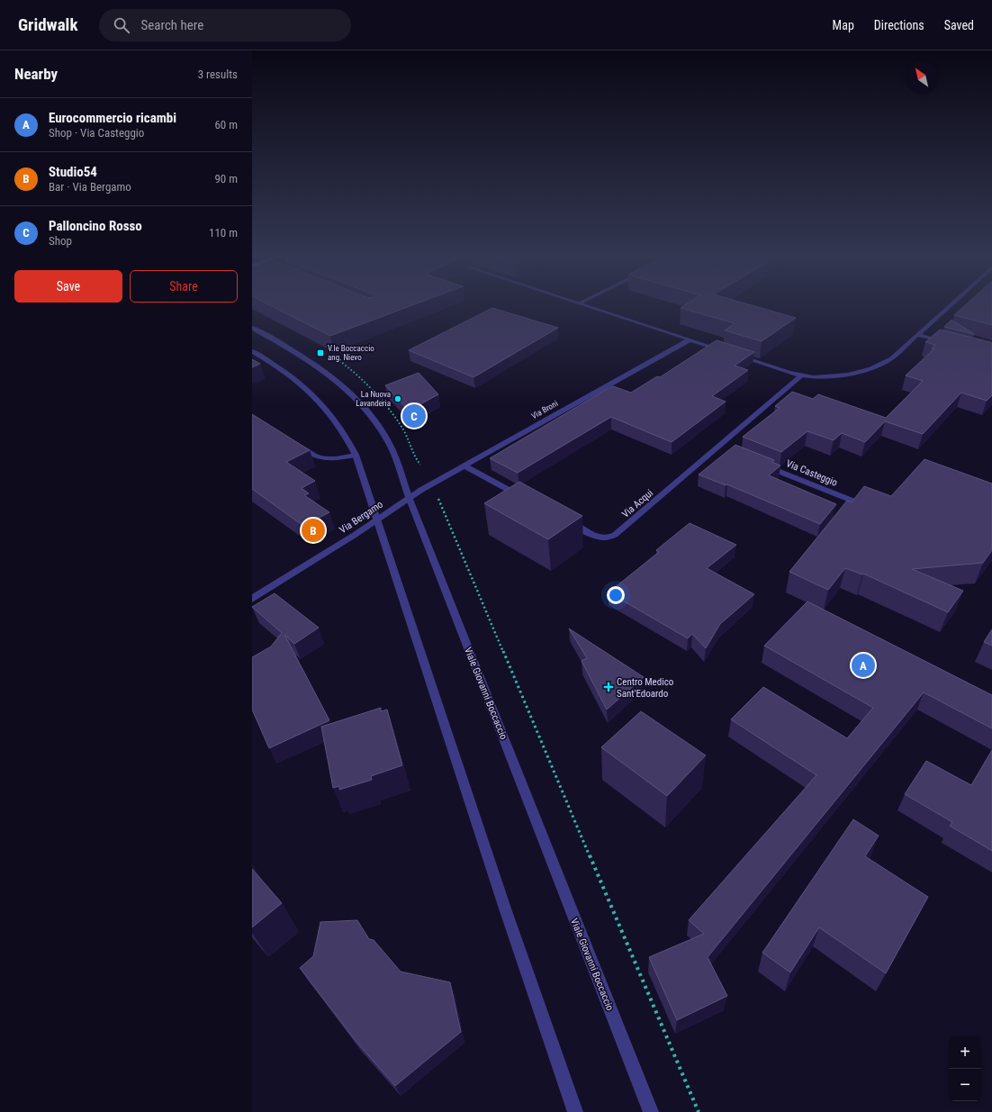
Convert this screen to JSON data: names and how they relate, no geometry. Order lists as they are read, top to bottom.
{
  "streets": {
    "street": [
      "Via Broni",
      "Via Casteggio",
      "Via Acqui",
      "Via Bergamo",
      "Viale Giovanni Boccaccio"
    ]
  },
  "crossings": [
    ["Via Broni", "Via Bergamo"],
    ["Via Broni", "Viale Giovanni Boccaccio"],
    ["Via Bergamo", "Viale Giovanni Boccaccio"]
  ],
  "places": {
    "transit": ["V.le Boccaccio ang. Nievo"],
    "other": ["La Nuova Lavanderia"],
    "health": ["Centro Medico Sant'Edoardo"]
  },
  "north": "top left",
  "page": {
    "header": "Gridwalk",
    "search": "Search here",
    "nav": ["Map", "Directions", "Saved"],
    "heading": ["Nearby", "3 results"],
    "list": [
      {
        "mark": "A",
        "name": "Eurocommercio ricambi",
        "note": "Shop · Via Casteggio",
        "value": "60 m"
      },
      {
        "mark": "B",
        "name": "Studio54",
        "note": "Bar · Via Bergamo",
        "value": "90 m"
      },
      {
        "mark": "C",
        "name": "Palloncino Rosso",
        "note": "Shop",
        "value": "110 m"
      }
    ],
    "buttons": ["Save", "Share"],
    "pins": ["C", "B", "A"],
    "map_buttons": ["+", "−"]
  }
}
